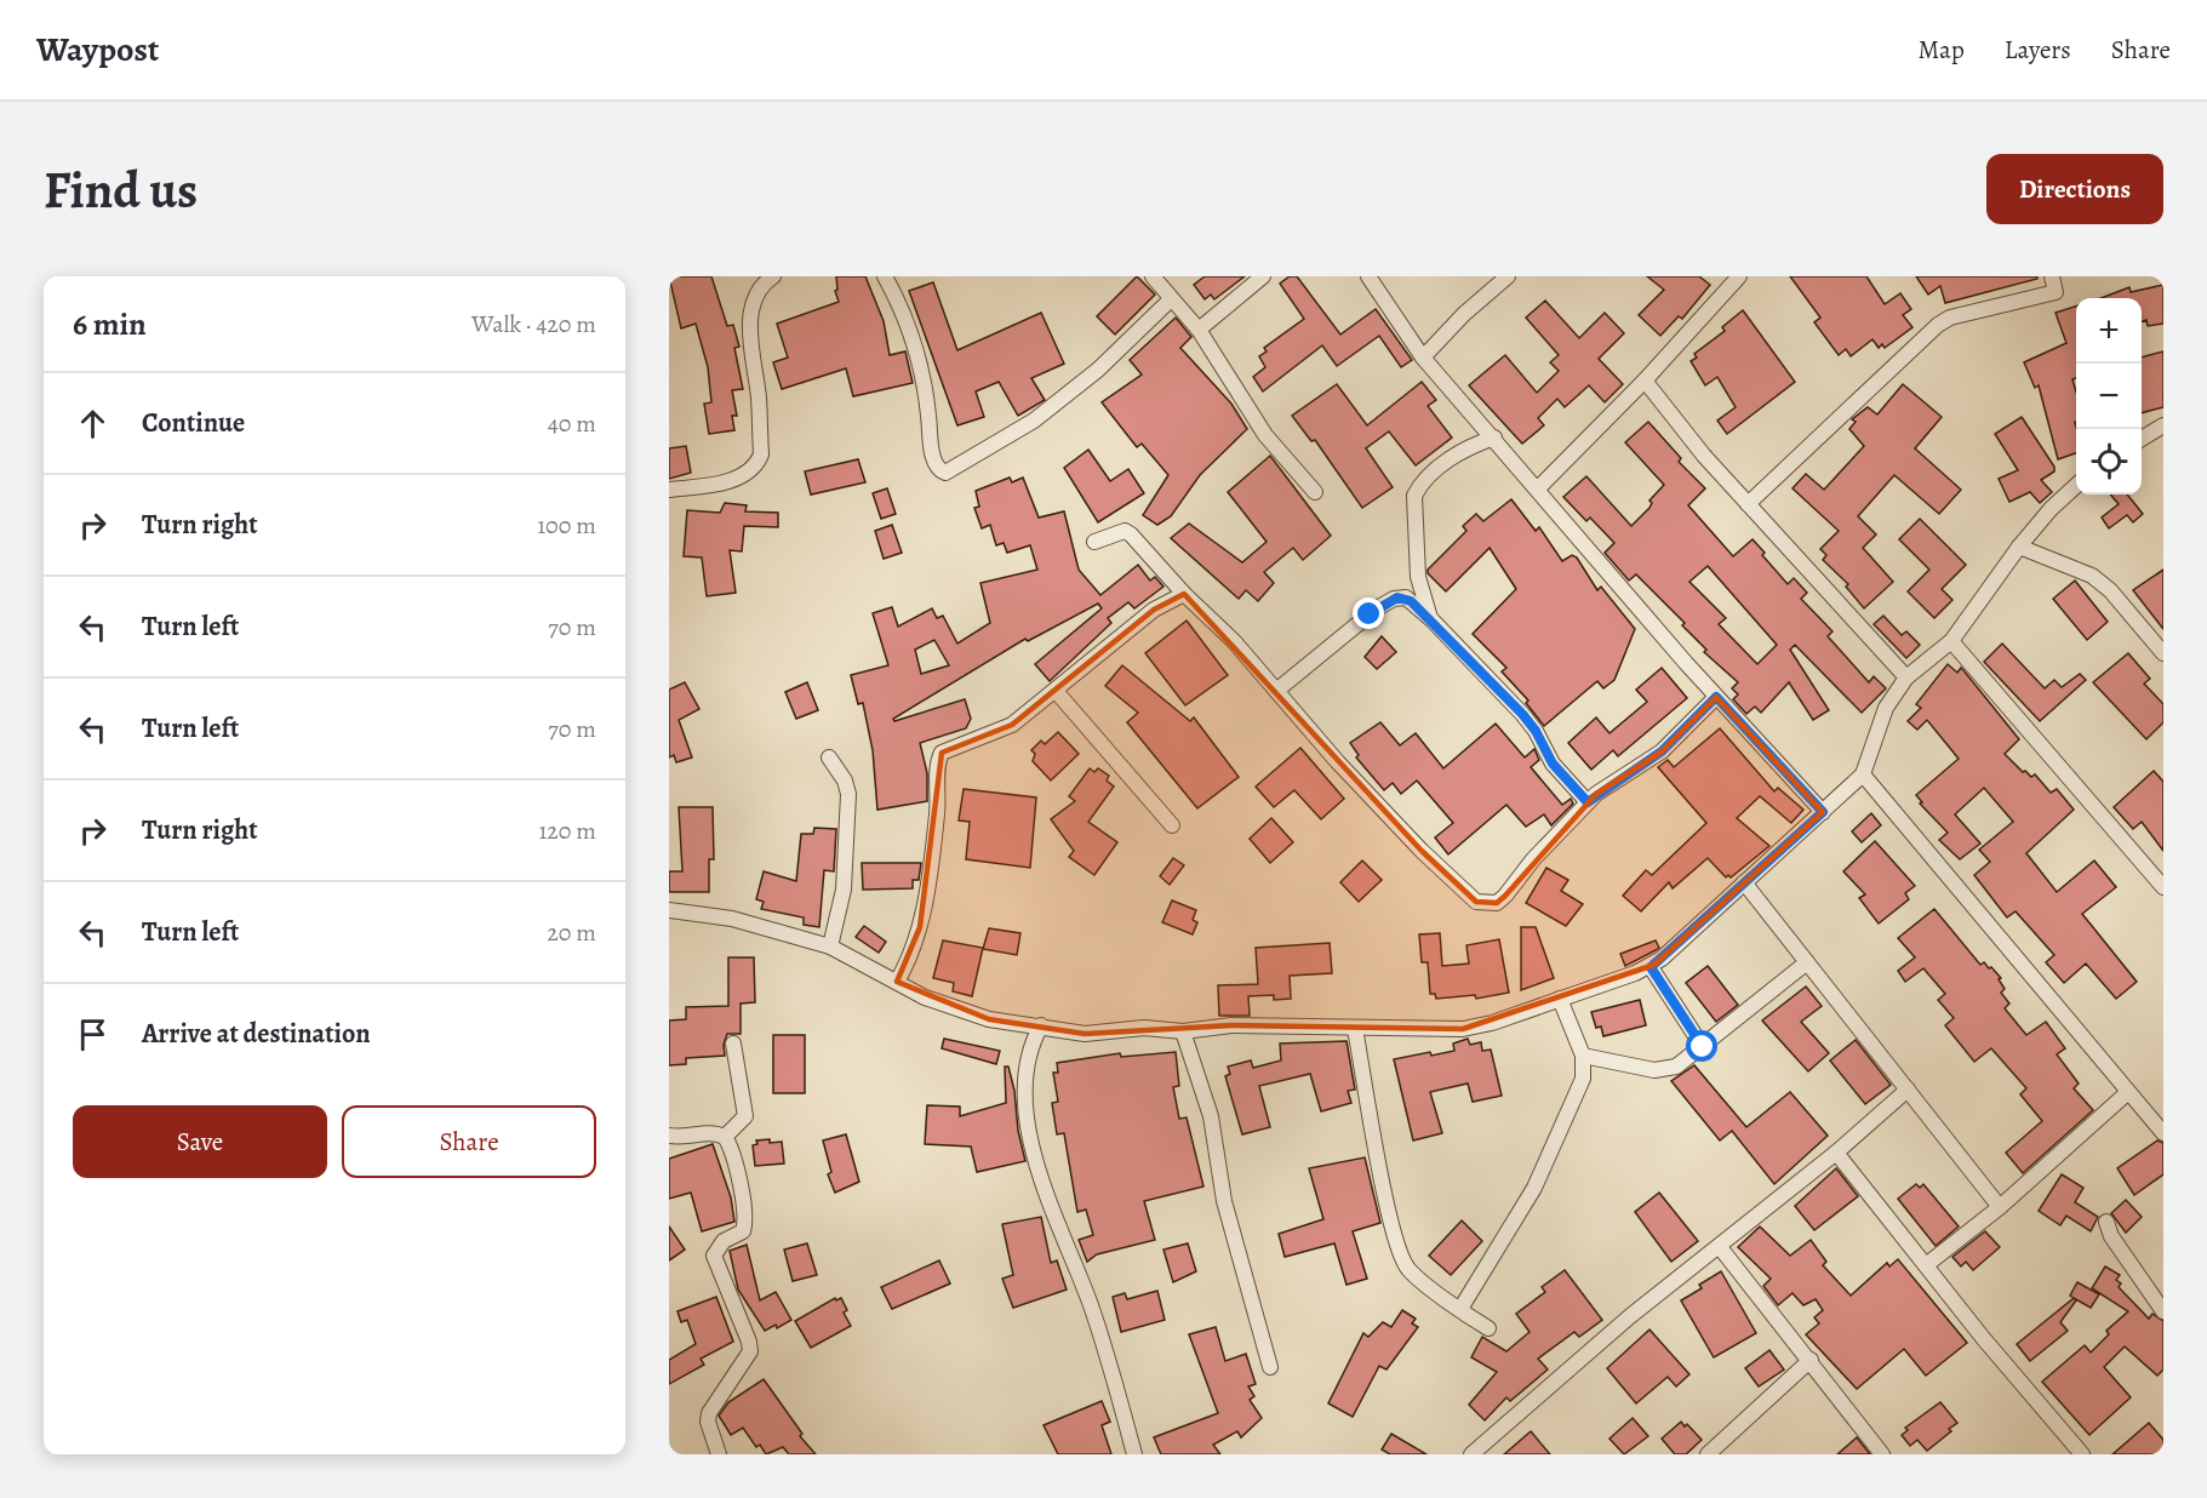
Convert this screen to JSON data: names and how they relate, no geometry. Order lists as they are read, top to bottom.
{
  "page": {
    "header": "Waypost",
    "nav": ["Map", "Layers", "Share"],
    "buttons": [
      "Directions",
      ["Save", "Share"]
    ],
    "title": "Find us",
    "heading": ["6 min", "Walk · 420 m"],
    "map_buttons": ["+", "−"],
    "list": [
      ["Continue", "40 m"],
      ["Turn right", "100 m"],
      ["Turn left", "70 m"],
      ["Turn left", "70 m"],
      ["Turn right", "120 m"],
      ["Turn left", "20 m"],
      "Arrive at destination"
    ]
  }
}
